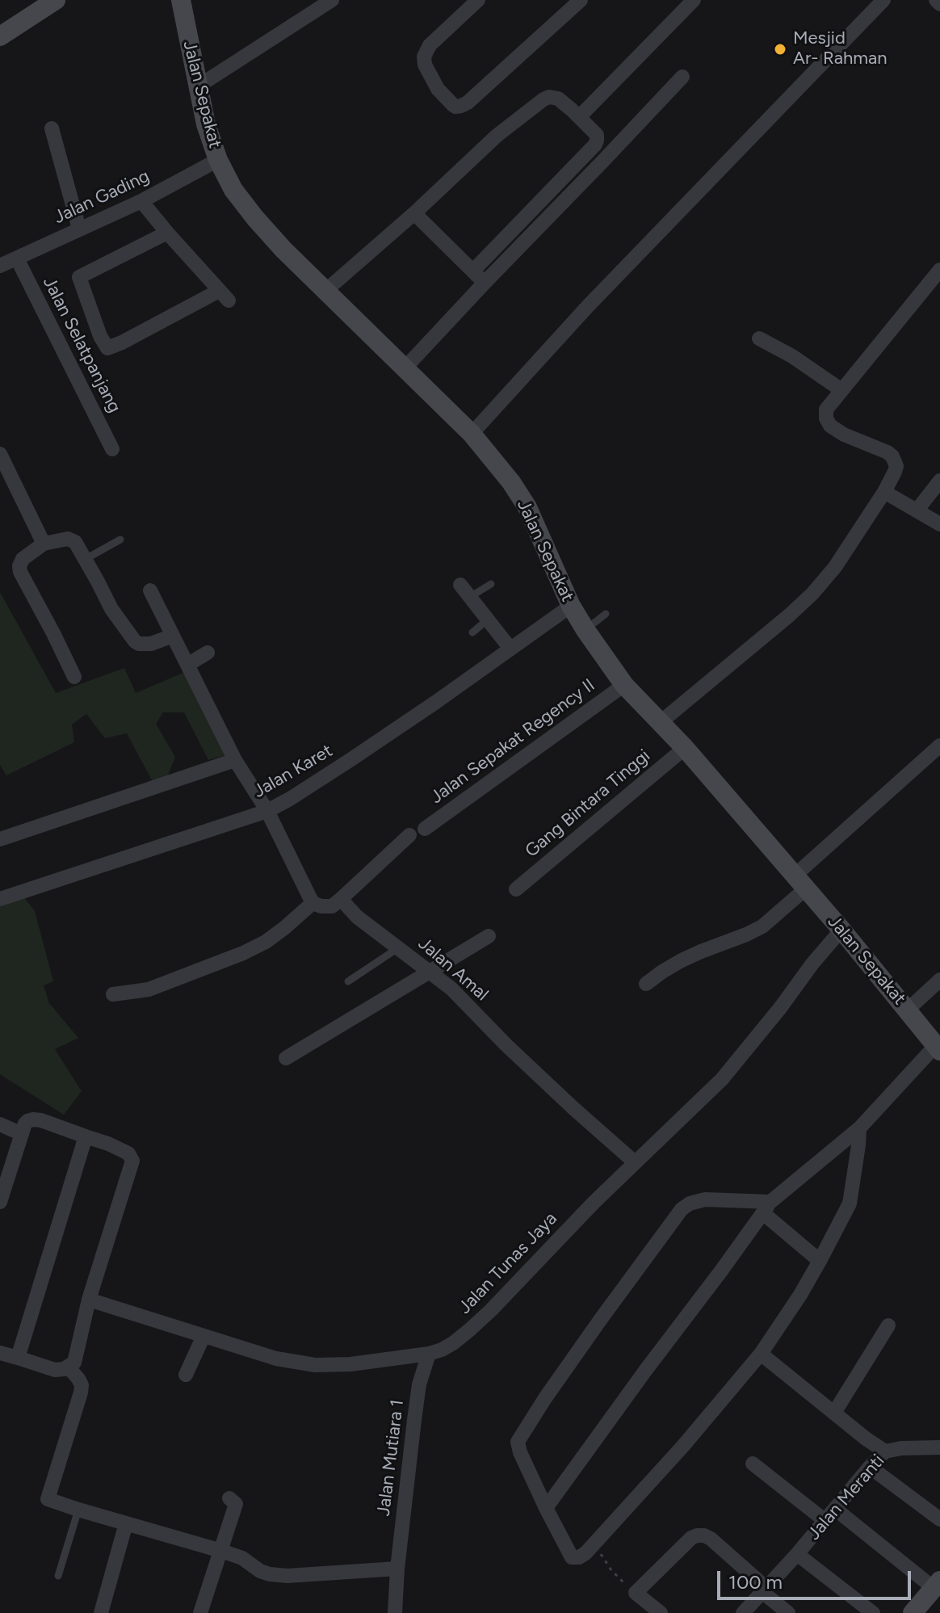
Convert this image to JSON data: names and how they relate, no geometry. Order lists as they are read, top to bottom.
{
  "streets": {
    "main road": ["Jalan Sepakat"],
    "street": [
      "Jalan Gading",
      "Jalan Selatpanjang",
      "Jalan Sepakat Regency II",
      "Jalan Karet",
      "Gang Bintara Tinggi",
      "Jalan Amal",
      "Jalan Tunas Jaya",
      "Jalan Mutiara 1",
      "Jalan Meranti"
    ]
  },
  "crossings": [
    ["Jalan Sepakat", "Jalan Gading"],
    ["Jalan Sepakat", "Jalan Sepakat Regency II"],
    ["Jalan Sepakat", "Jalan Karet"],
    ["Jalan Sepakat", "Gang Bintara Tinggi"],
    ["Jalan Sepakat", "Jalan Tunas Jaya"],
    ["Jalan Gading", "Jalan Selatpanjang"],
    ["Jalan Amal", "Jalan Tunas Jaya"],
    ["Jalan Tunas Jaya", "Jalan Mutiara 1"]
  ],
  "places": ["Mesjid Ar- Rahman"],
  "scale_bar": "100 m"
}
